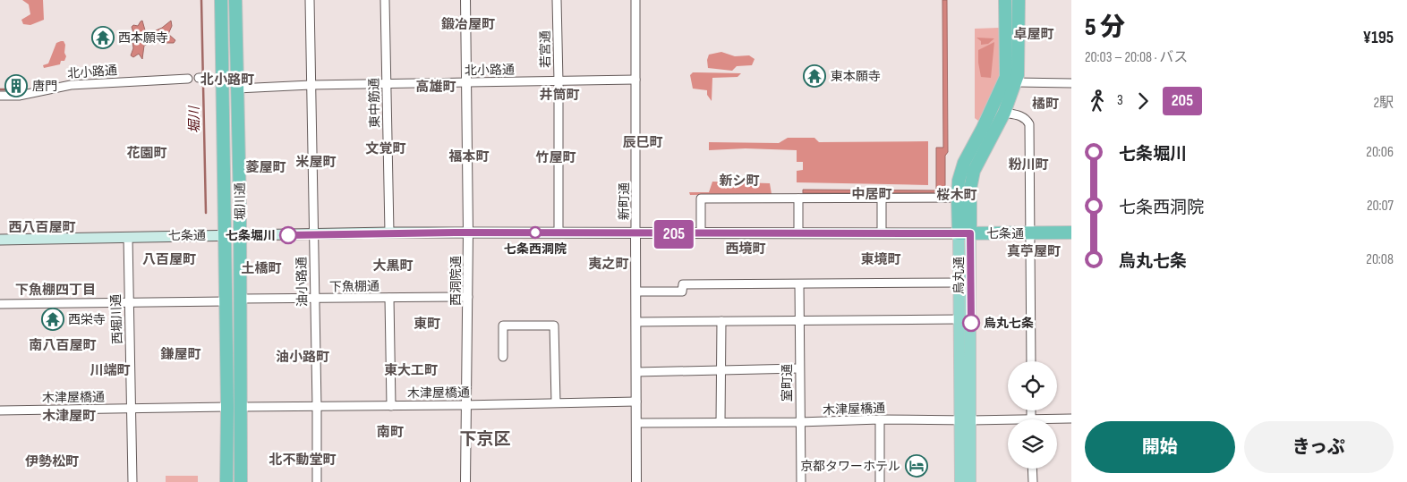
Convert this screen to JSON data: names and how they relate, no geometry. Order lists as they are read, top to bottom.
{
  "streets": {
    "highway": ["堀川通", "七条通", "烏丸通"],
    "street": [
      "若宮通",
      "北小路通",
      "東中筋通",
      "新町通",
      "西洞院通",
      "油小路通",
      "下魚棚通",
      "西堀川通",
      "室町通",
      "木津屋橋通"
    ]
  },
  "crossings": [
    ["若宮通", "北小路通"],
    ["若宮通", "七条通"],
    ["北小路通", "東中筋通"],
    ["北小路通", "堀川通"],
    ["北小路通", "新町通"],
    ["北小路通", "西洞院通"],
    ["北小路通", "油小路通"],
    ["東中筋通", "七条通"],
    ["堀川通", "七条通"],
    ["堀川通", "下魚棚通"],
    ["堀川通", "木津屋橋通"],
    ["新町通", "七条通"],
    ["新町通", "木津屋橋通"],
    ["七条通", "烏丸通"],
    ["七条通", "西洞院通"],
    ["七条通", "油小路通"],
    ["七条通", "西堀川通"],
    ["烏丸通", "木津屋橋通"],
    ["西洞院通", "下魚棚通"],
    ["西洞院通", "木津屋橋通"],
    ["油小路通", "下魚棚通"],
    ["油小路通", "木津屋橋通"],
    ["西堀川通", "木津屋橋通"],
    ["室町通", "木津屋橋通"]
  ],
  "districts": [
    "鍛冶屋町",
    "卓屋町",
    "北小路町",
    "高雄町",
    "井筒町",
    "橘町",
    "辰巳町",
    "文覚町",
    "花園町",
    "福本町",
    "竹屋町",
    "米屋町",
    "粉川町",
    "菱屋町",
    "新シ町",
    "中居町",
    "桜木町",
    "西八百屋町",
    "西境町",
    "真苧屋町",
    "八百屋町",
    "東境町",
    "夷之町",
    "大黒町",
    "土橋町",
    "下魚棚四丁目",
    "東町",
    "南八百屋町",
    "鎌屋町",
    "油小路町",
    "川端町",
    "東大工町",
    "木津屋町",
    "南町",
    "下京区",
    "北不動堂町",
    "伊勢松町"
  ],
  "water": ["堀川"],
  "places": {
    "temple": ["西本願寺", "東本願寺", "西栄寺"],
    "building": ["唐門"],
    "other": ["七条西洞院", "七条堀川", "烏丸七条"],
    "hotel": ["京都タワーホテル"]
  },
  "lines": ["bus line 205"],
  "page": {
    "on_map": "205",
    "heading": ["5 分", "20:03 – 20:08 · バス", "¥195"],
    "legs": ["3", "205", "2駅"],
    "list": [
      {
        "name": "七条堀川",
        "value": "20:06"
      },
      {
        "name": "七条西洞院",
        "value": "20:07"
      },
      {
        "name": "烏丸七条",
        "value": "20:08"
      }
    ],
    "buttons": ["開始", "きっぷ"]
  }
}
